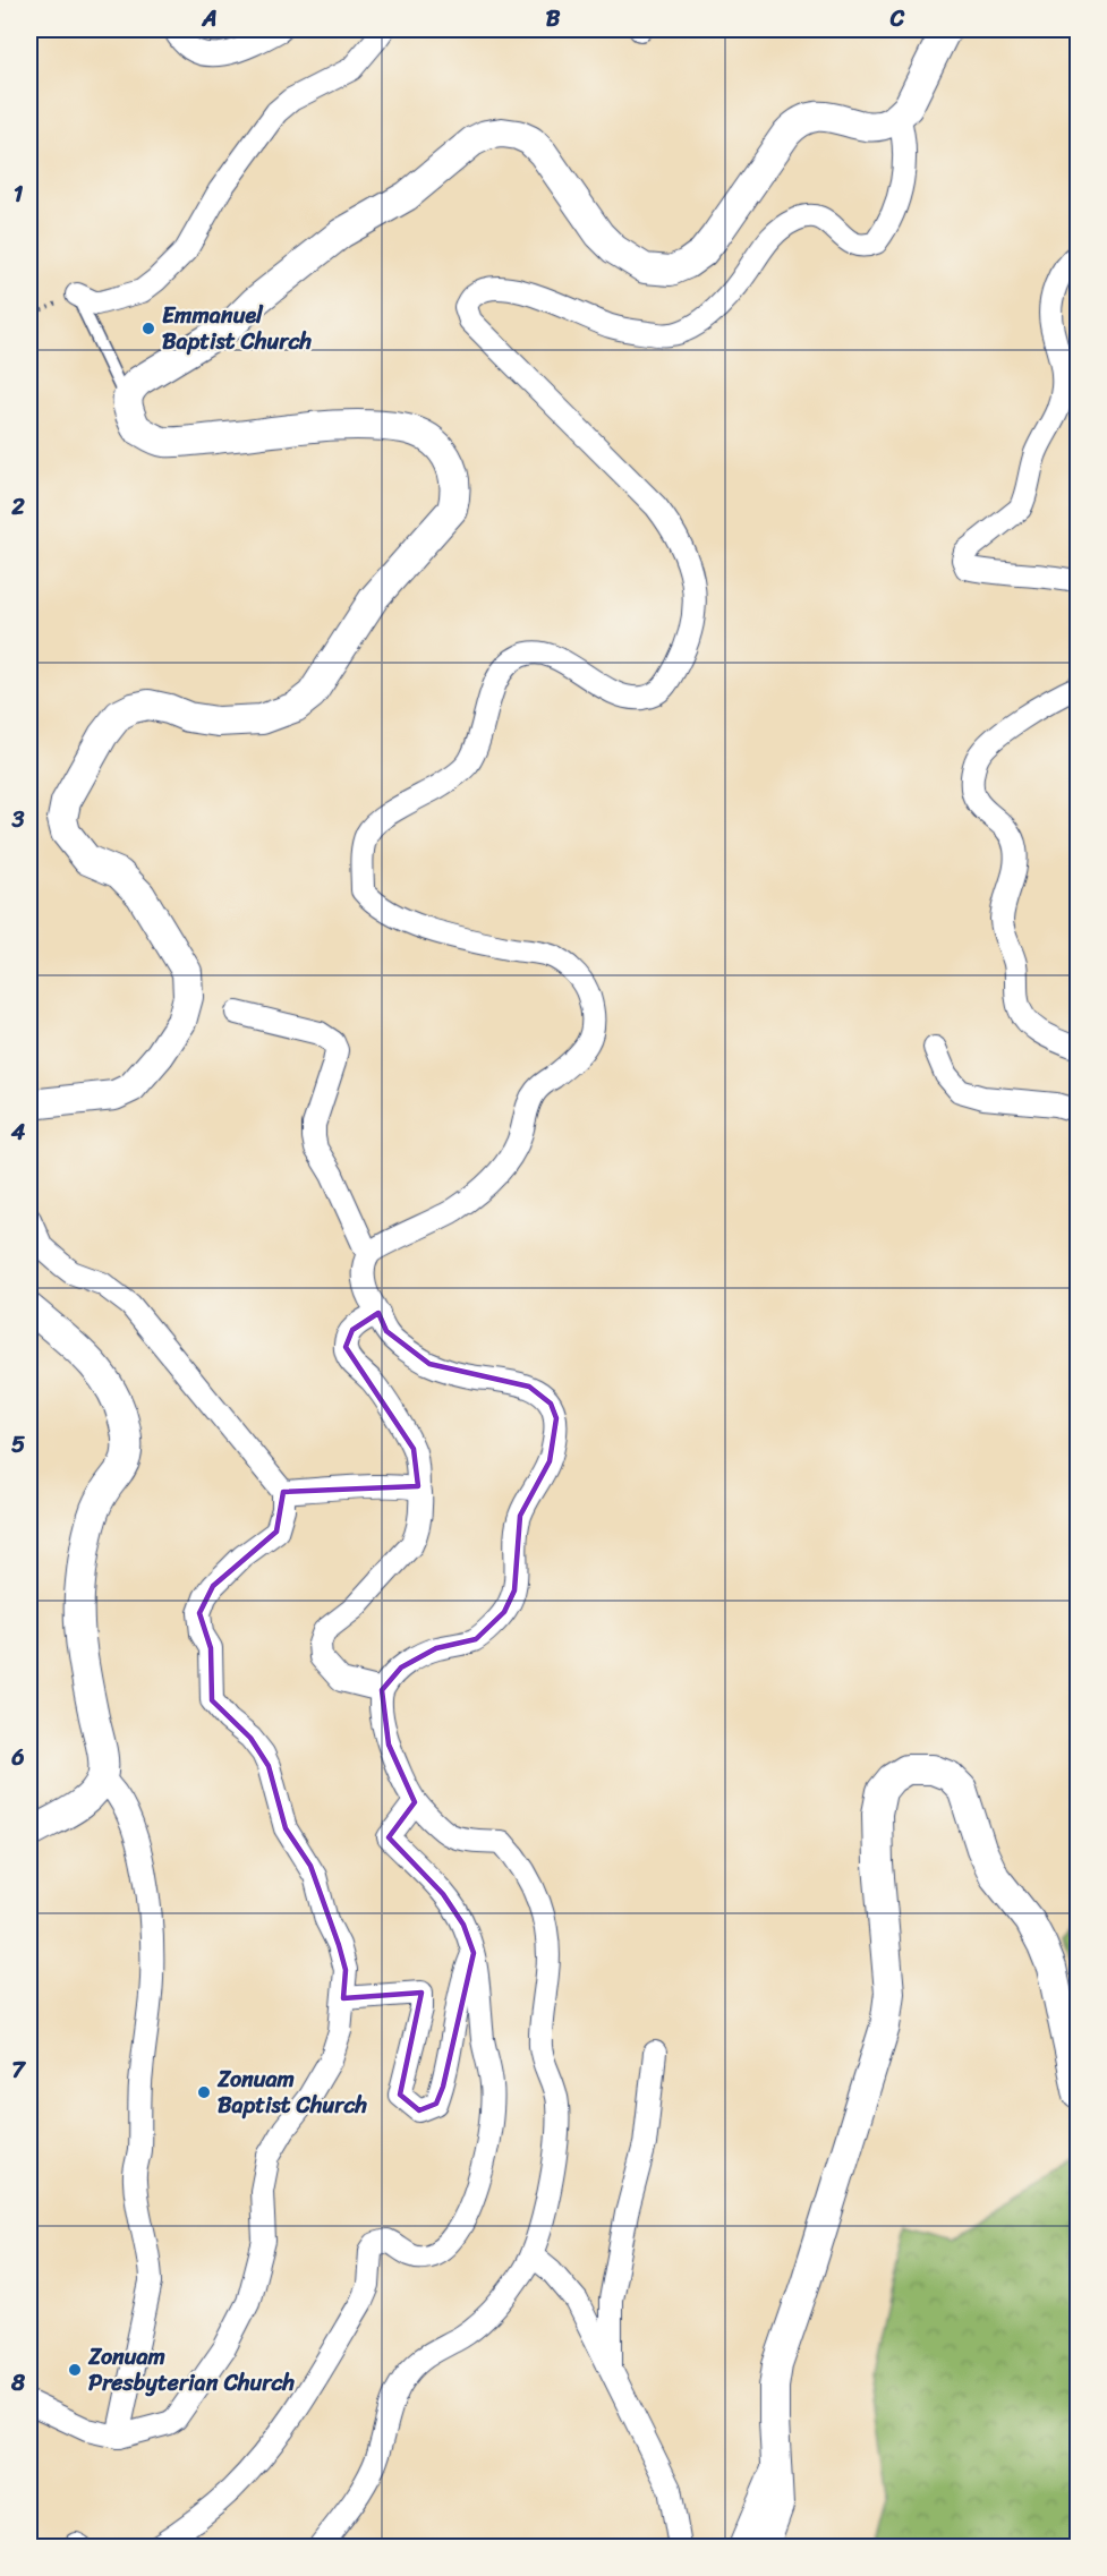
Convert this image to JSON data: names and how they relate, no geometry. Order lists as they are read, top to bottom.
{
  "places": ["Emmanuel Baptist Church", "Zonuam Baptist Church", "Zonuam Presbyterian Church"],
  "grid": {
    "columns": ["A", "B", "C"],
    "rows": [
      "1",
      "2",
      "3",
      "4",
      "5",
      "6",
      "7",
      "8"
    ]
  }
}
